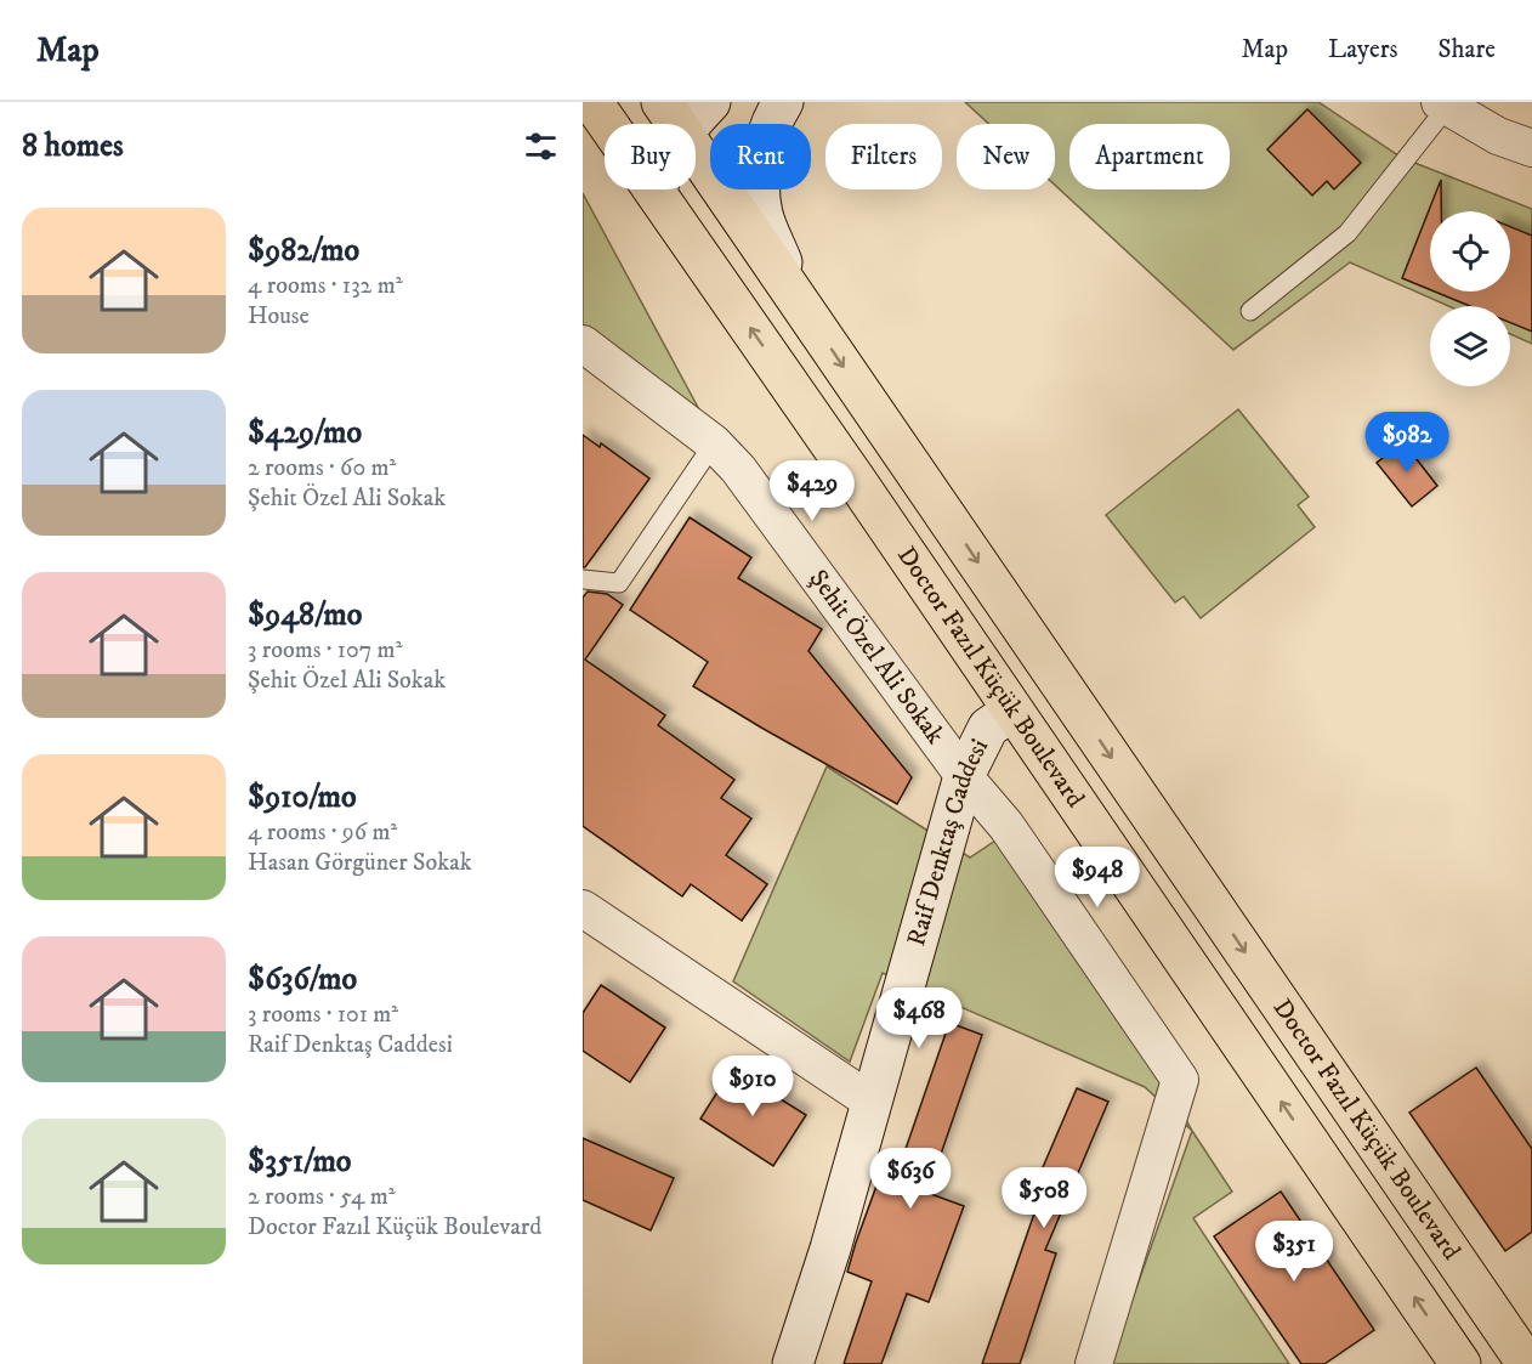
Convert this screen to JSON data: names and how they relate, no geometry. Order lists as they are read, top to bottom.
{
  "streets": {
    "highway": ["Doctor Fazıl Küçük Boulevard"],
    "street": ["Şehit Özel Ali Sokak", "Raif Denktaş Caddesi"]
  },
  "crossings": [
    ["Şehit Özel Ali Sokak", "Raif Denktaş Caddesi"],
    ["Doctor Fazıl Küçük Boulevard", "Raif Denktaş Caddesi"]
  ],
  "page": {
    "header": "Map",
    "nav": ["Map", "Layers", "Share"],
    "heading": "8 homes",
    "chip": [
      "Buy",
      "Rent",
      "Filters",
      "New",
      "Apartment"
    ],
    "list": [
      {
        "name": "$982/mo",
        "note": "4 rooms · 132 m² · House"
      },
      {
        "name": "$429/mo",
        "note": "2 rooms · 60 m² · Şehit Özel Ali Sokak"
      },
      {
        "name": "$948/mo",
        "note": "3 rooms · 107 m² · Şehit Özel Ali Sokak"
      },
      {
        "name": "$910/mo",
        "note": "4 rooms · 96 m² · Hasan Görgüner Sokak"
      },
      {
        "name": "$636/mo",
        "note": "3 rooms · 101 m² · Raif Denktaş Caddesi"
      },
      {
        "name": "$351/mo",
        "note": "2 rooms · 54 m² · Doctor Fazıl Küçük Boulevard"
      }
    ],
    "price": [
      "$982",
      "$429",
      "$948",
      "$468",
      "$910",
      "$636",
      "$508",
      "$351"
    ]
  }
}
